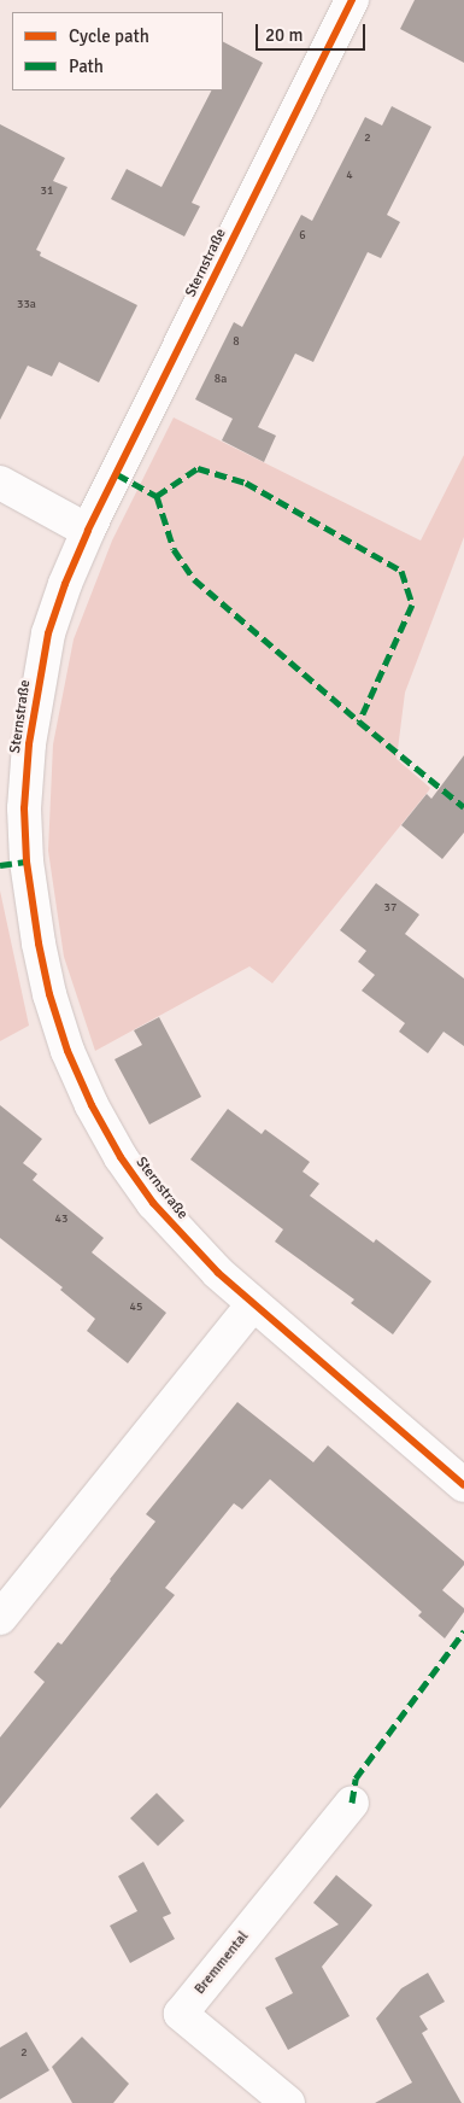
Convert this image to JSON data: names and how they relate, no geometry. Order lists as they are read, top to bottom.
{
  "streets": {
    "street": ["Sternstraße", "Bremmental"]
  },
  "house_numbers": [
    "2",
    "4",
    "31",
    "6",
    "33a",
    "8",
    "8a",
    "37",
    "43",
    "45",
    "2"
  ],
  "legend": ["Cycle path", "Path"],
  "scale_bar": "20 m"
}
